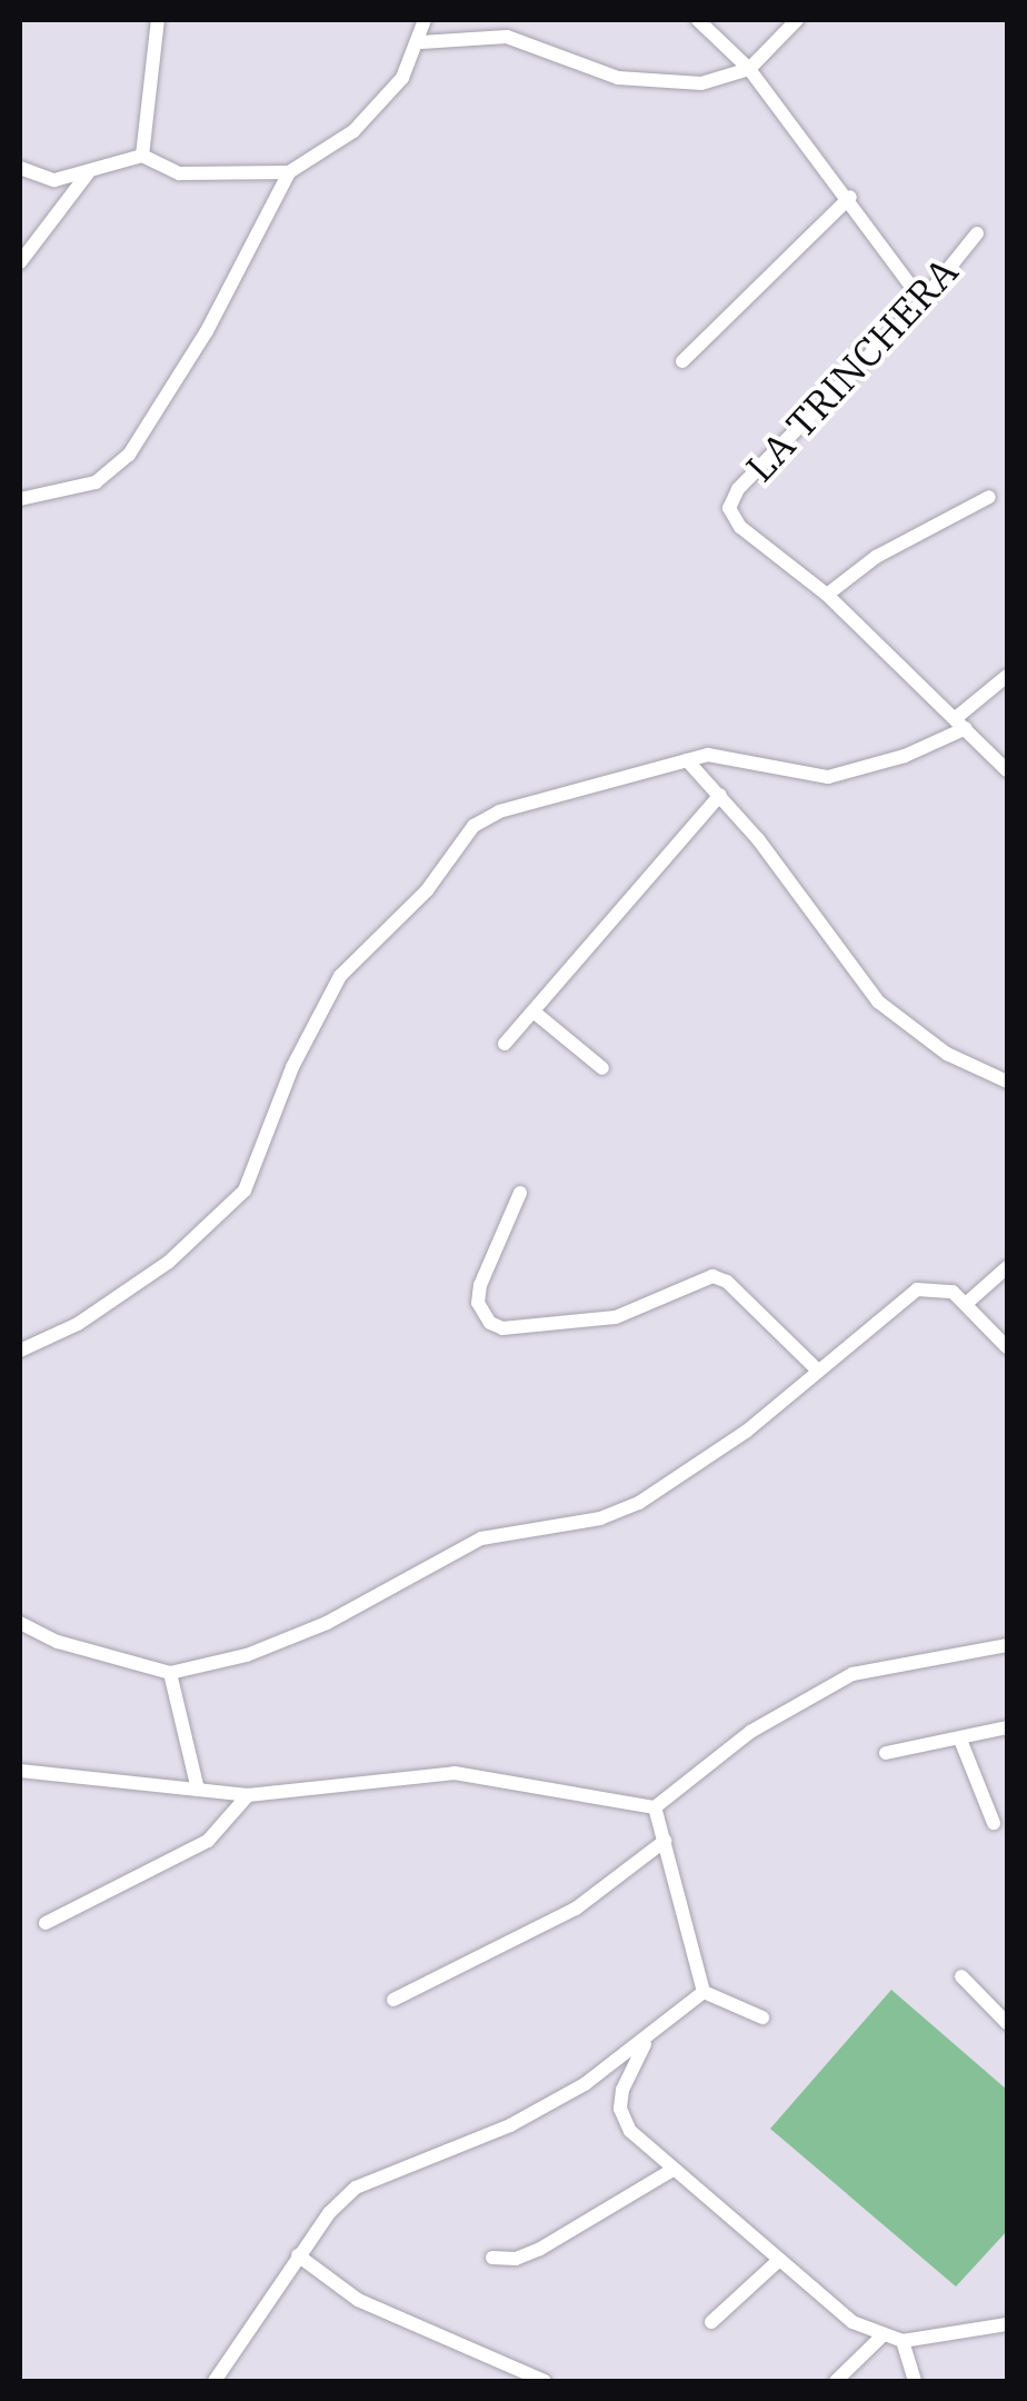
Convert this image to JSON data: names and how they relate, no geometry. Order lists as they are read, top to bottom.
{
  "streets": {
    "street": ["LA TRINCHERA"]
  }
}
